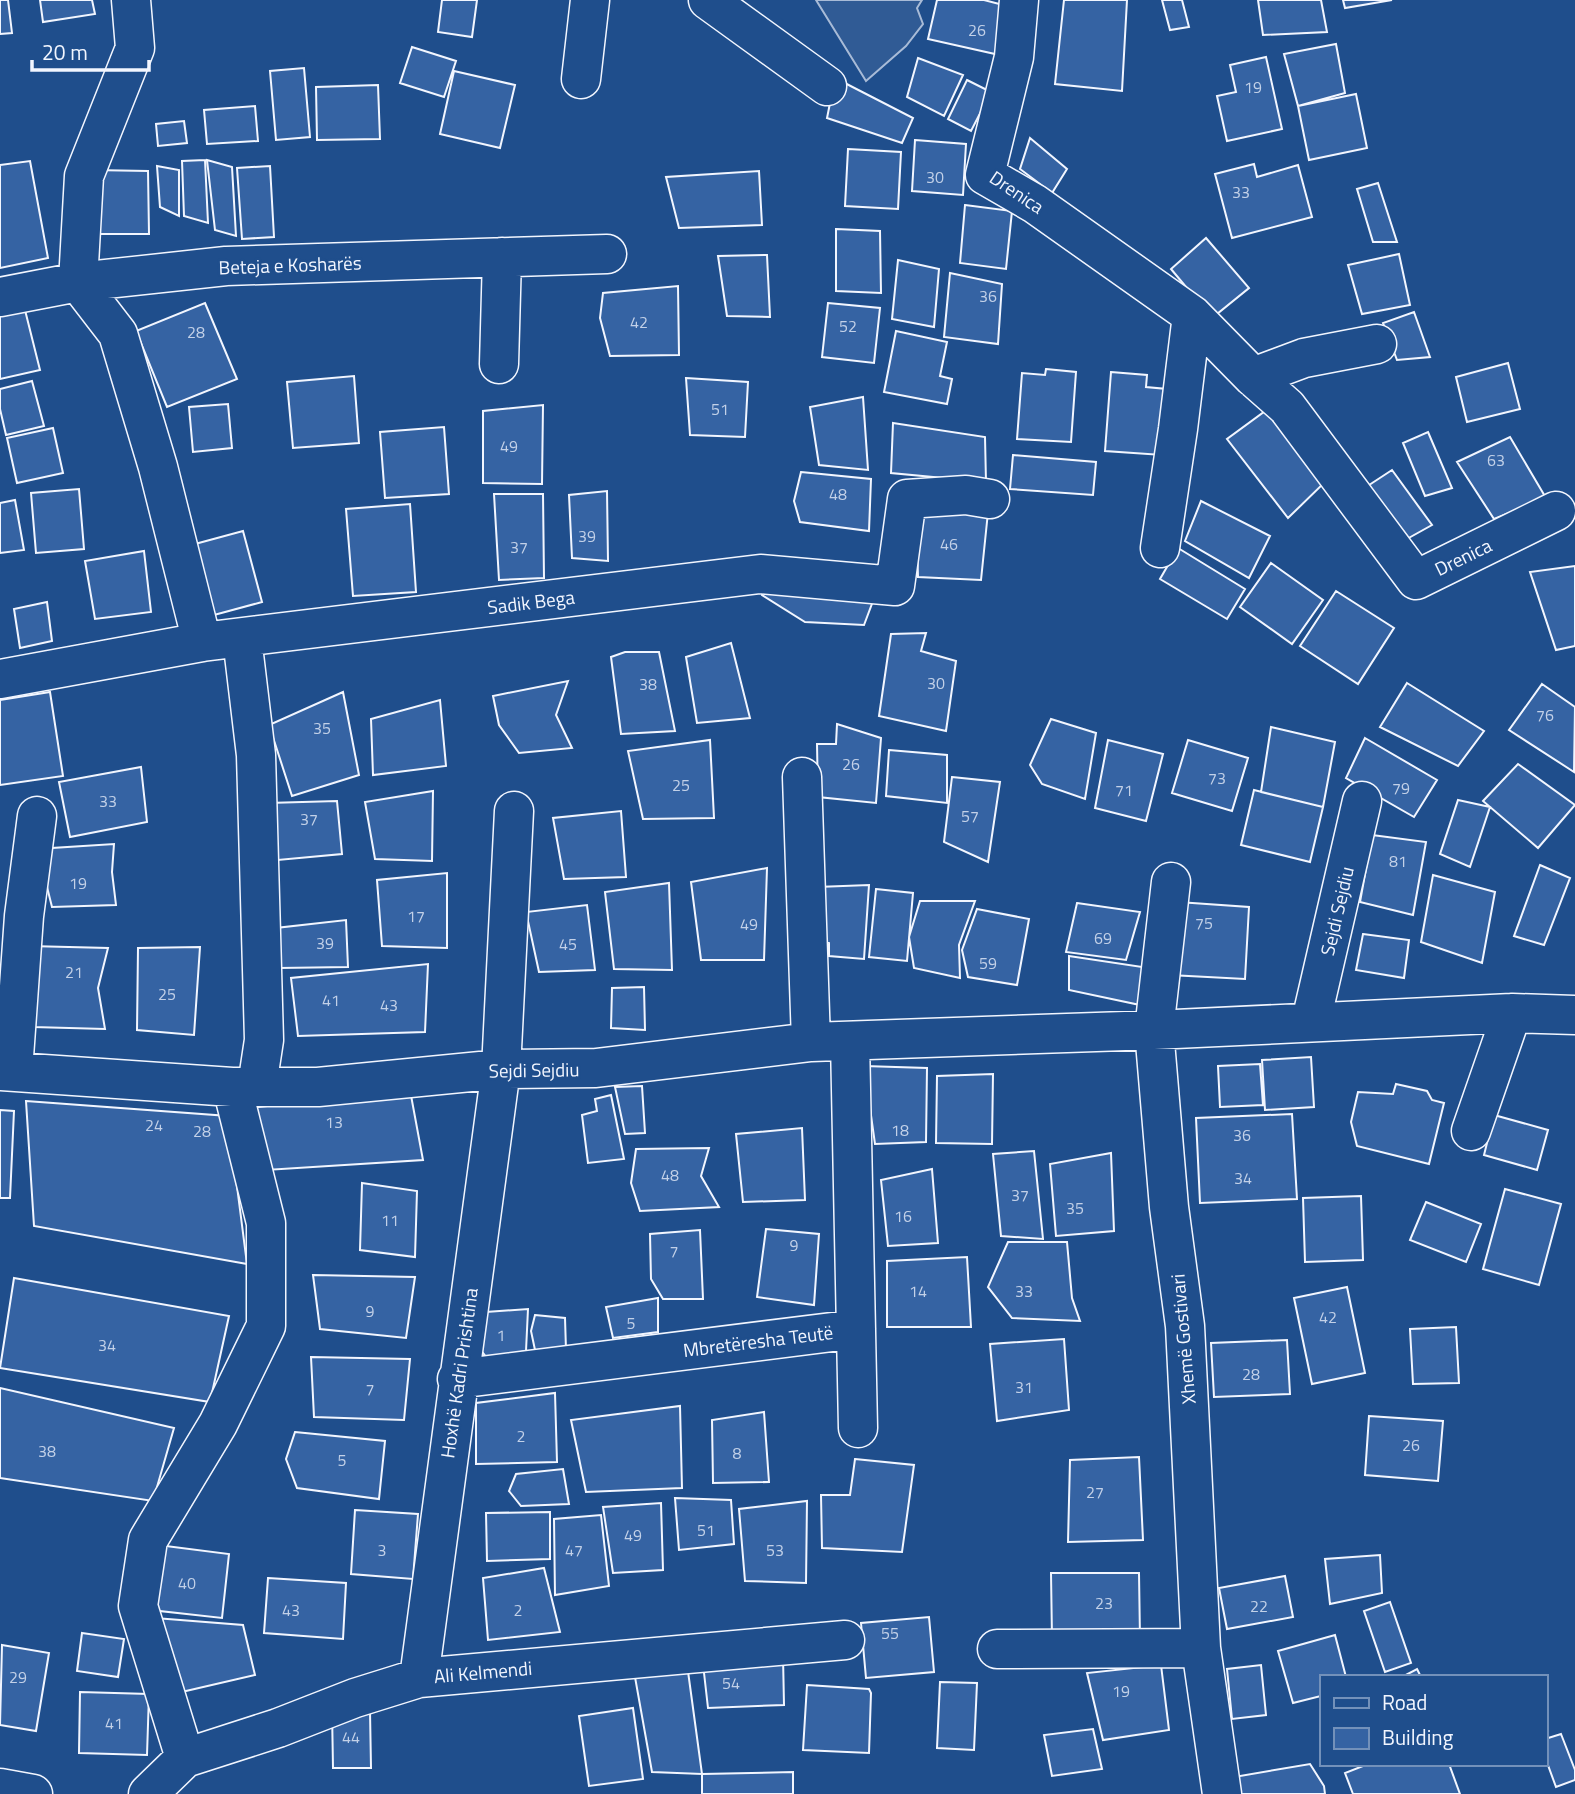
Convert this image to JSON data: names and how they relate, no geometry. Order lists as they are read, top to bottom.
{
  "streets": {
    "street": [
      "Drenica",
      "Beteja e Kosharës",
      "Sadik Bega",
      "Sejdi Sejdiu",
      "Xhemë Gostivari",
      "Mbretëresha Teutë",
      "Hoxhë Kadri Prishtina",
      "Ali Kelmendi"
    ]
  },
  "crossings": [
    ["Sejdi Sejdiu", "Xhemë Gostivari"],
    ["Sejdi Sejdiu", "Mbretëresha Teutë"],
    ["Sejdi Sejdiu", "Hoxhë Kadri Prishtina"],
    ["Mbretëresha Teutë", "Hoxhë Kadri Prishtina"],
    ["Hoxhë Kadri Prishtina", "Ali Kelmendi"]
  ],
  "house_numbers": [
    "26",
    "19",
    "30",
    "33",
    "36",
    "42",
    "52",
    "28",
    "51",
    "49",
    "63",
    "48",
    "39",
    "46",
    "37",
    "30",
    "38",
    "76",
    "35",
    "26",
    "73",
    "25",
    "79",
    "71",
    "33",
    "57",
    "37",
    "81",
    "19",
    "17",
    "75",
    "49",
    "69",
    "39",
    "45",
    "59",
    "21",
    "25",
    "41",
    "43",
    "13",
    "24",
    "18",
    "28",
    "36",
    "48",
    "34",
    "37",
    "35",
    "16",
    "11",
    "9",
    "7",
    "14",
    "33",
    "9",
    "42",
    "5",
    "1",
    "34",
    "28",
    "31",
    "7",
    "2",
    "26",
    "38",
    "8",
    "5",
    "27",
    "51",
    "49",
    "3",
    "47",
    "53",
    "40",
    "23",
    "22",
    "43",
    "2",
    "55",
    "29",
    "54",
    "19",
    "41",
    "44"
  ],
  "legend": ["Road", "Building"],
  "scale_bar": "20 m"
}
